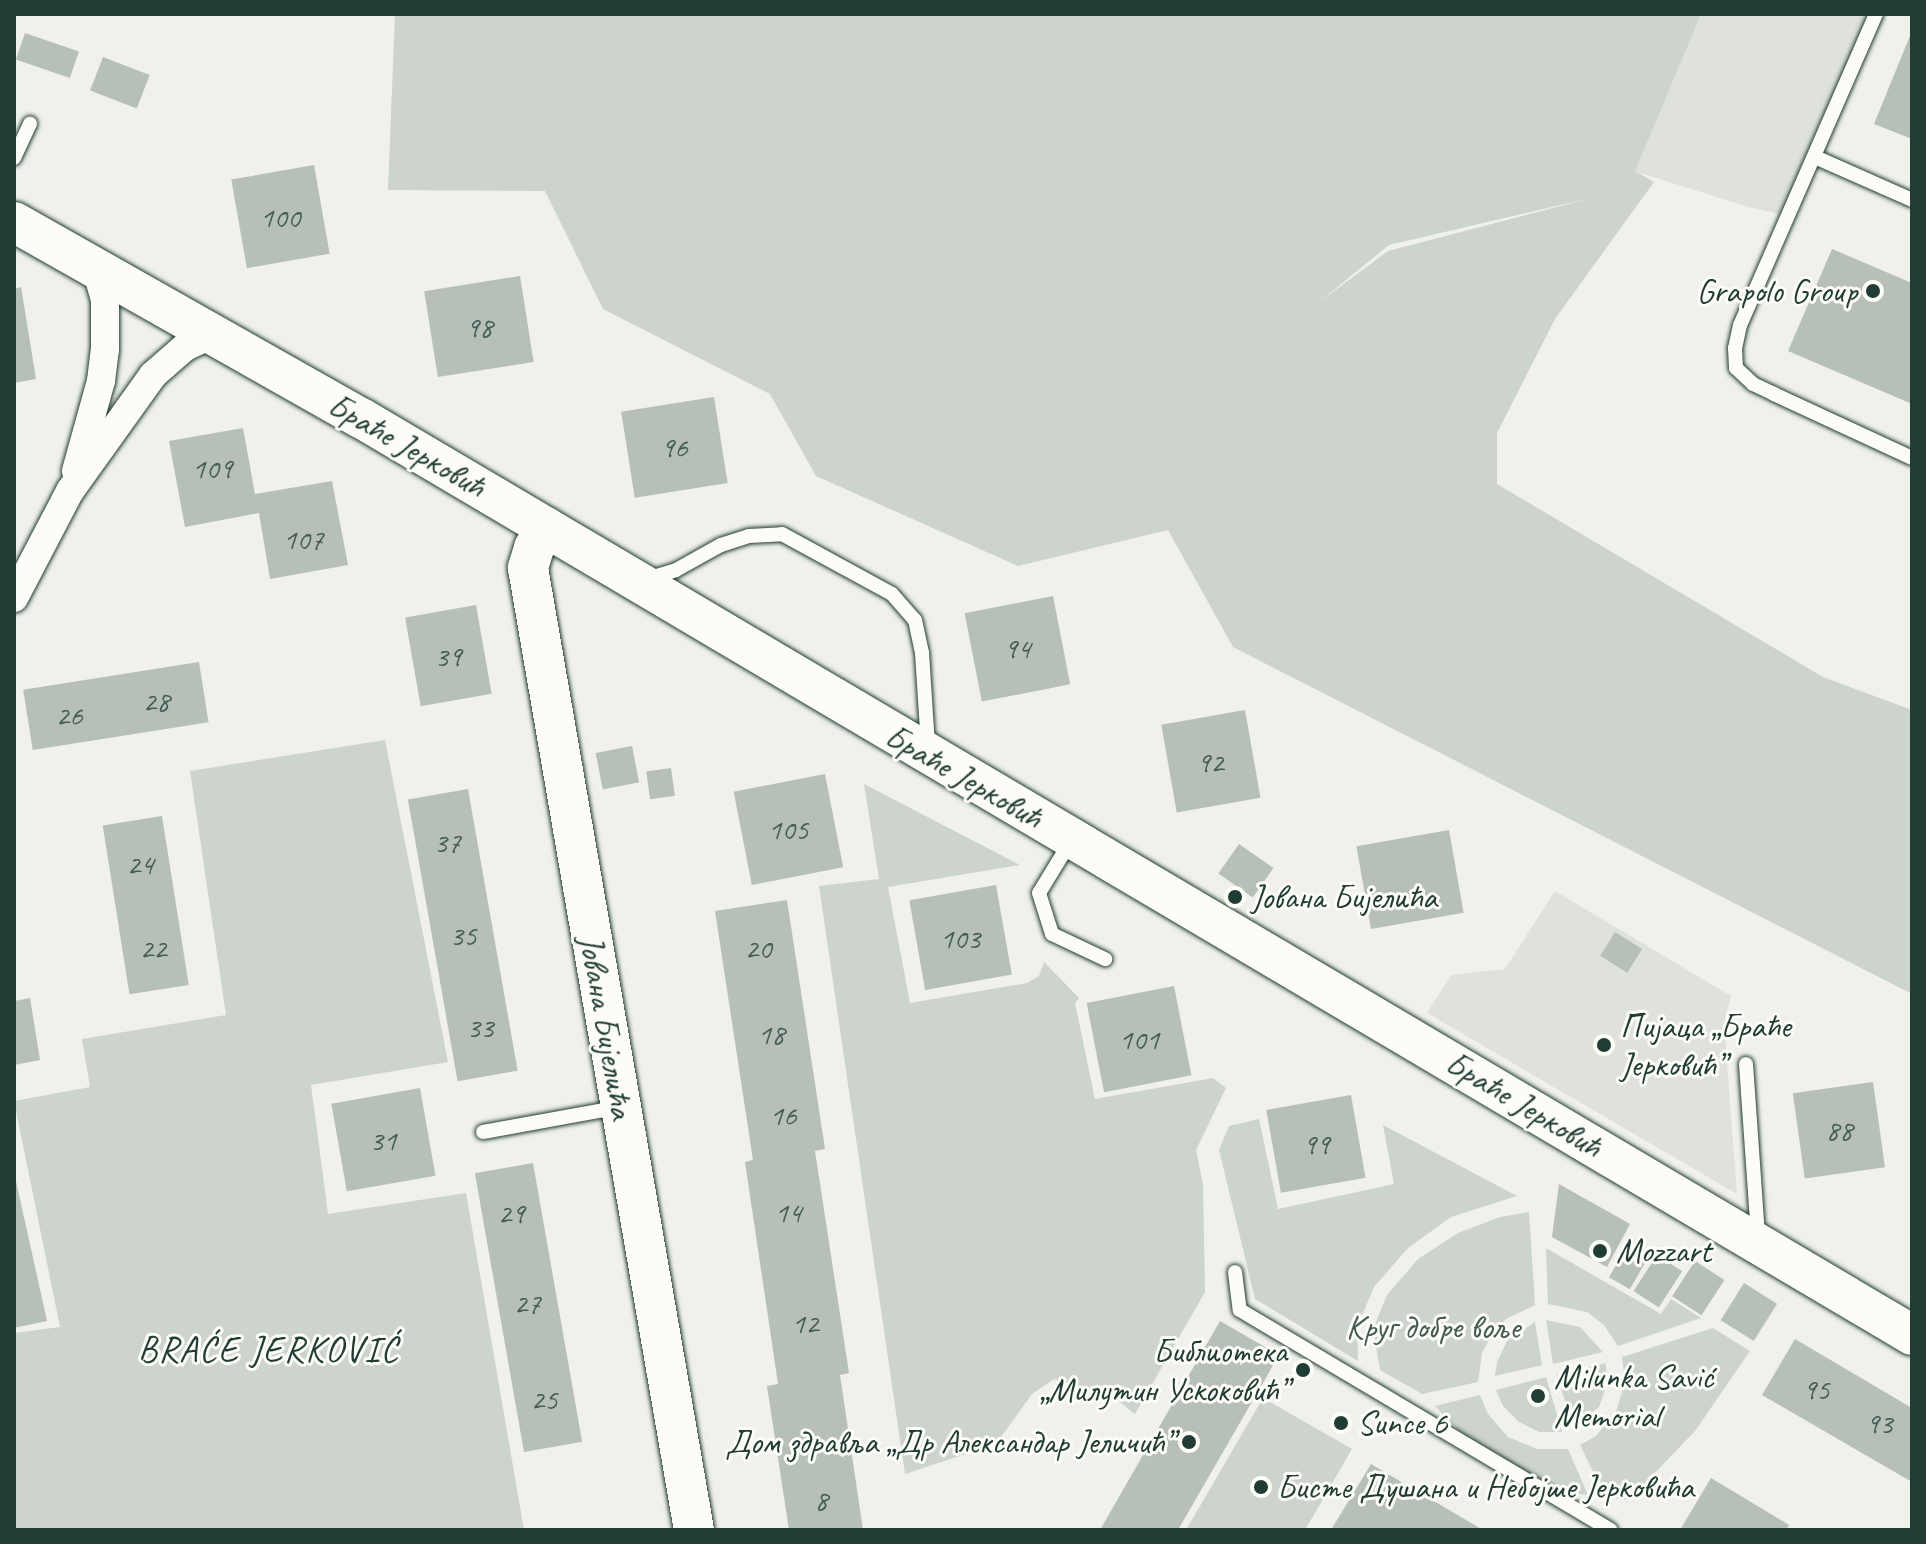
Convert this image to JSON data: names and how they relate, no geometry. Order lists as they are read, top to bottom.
{
  "streets": {
    "street": ["Браће Јерковић", "Јована Бијелића"]
  },
  "crossings": [
    ["Браће Јерковић", "Јована Бијелића"]
  ],
  "districts": ["BRAĆE JERKOVIĆ"],
  "parks": ["Круг добре воље"],
  "places": [
    "Grapolo Group",
    "Јована Бијелића",
    "Пијаца „Браће Јерковић”",
    "Mozzart",
    "Библиотека „Милутин Ускоковић”",
    "Milunka Savić Memorial",
    "Sunce 6",
    "Дом здравља „Др Александар Јеличић”",
    "Бисте Душана и Небојше Јерковића"
  ],
  "house_numbers": [
    "100",
    "98",
    "96",
    "109",
    "107",
    "94",
    "39",
    "28",
    "26",
    "92",
    "105",
    "37",
    "24",
    "35",
    "103",
    "22",
    "20",
    "33",
    "18",
    "101",
    "16",
    "88",
    "31",
    "99",
    "14",
    "29",
    "27",
    "12",
    "95",
    "25",
    "93",
    "8"
  ]
}
